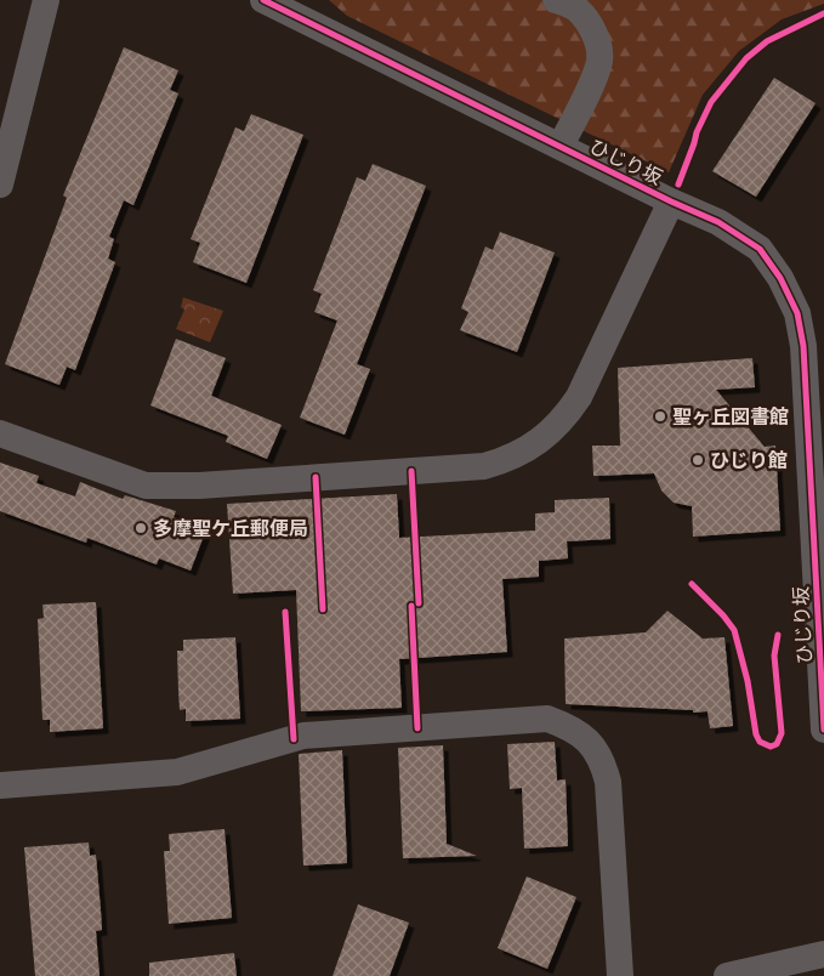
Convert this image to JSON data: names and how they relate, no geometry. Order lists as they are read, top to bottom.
{
  "streets": {
    "street": ["ひじり坂"]
  },
  "places": ["聖ヶ丘図書館", "ひじり館", "多摩聖ケ丘郵便局"]
}
